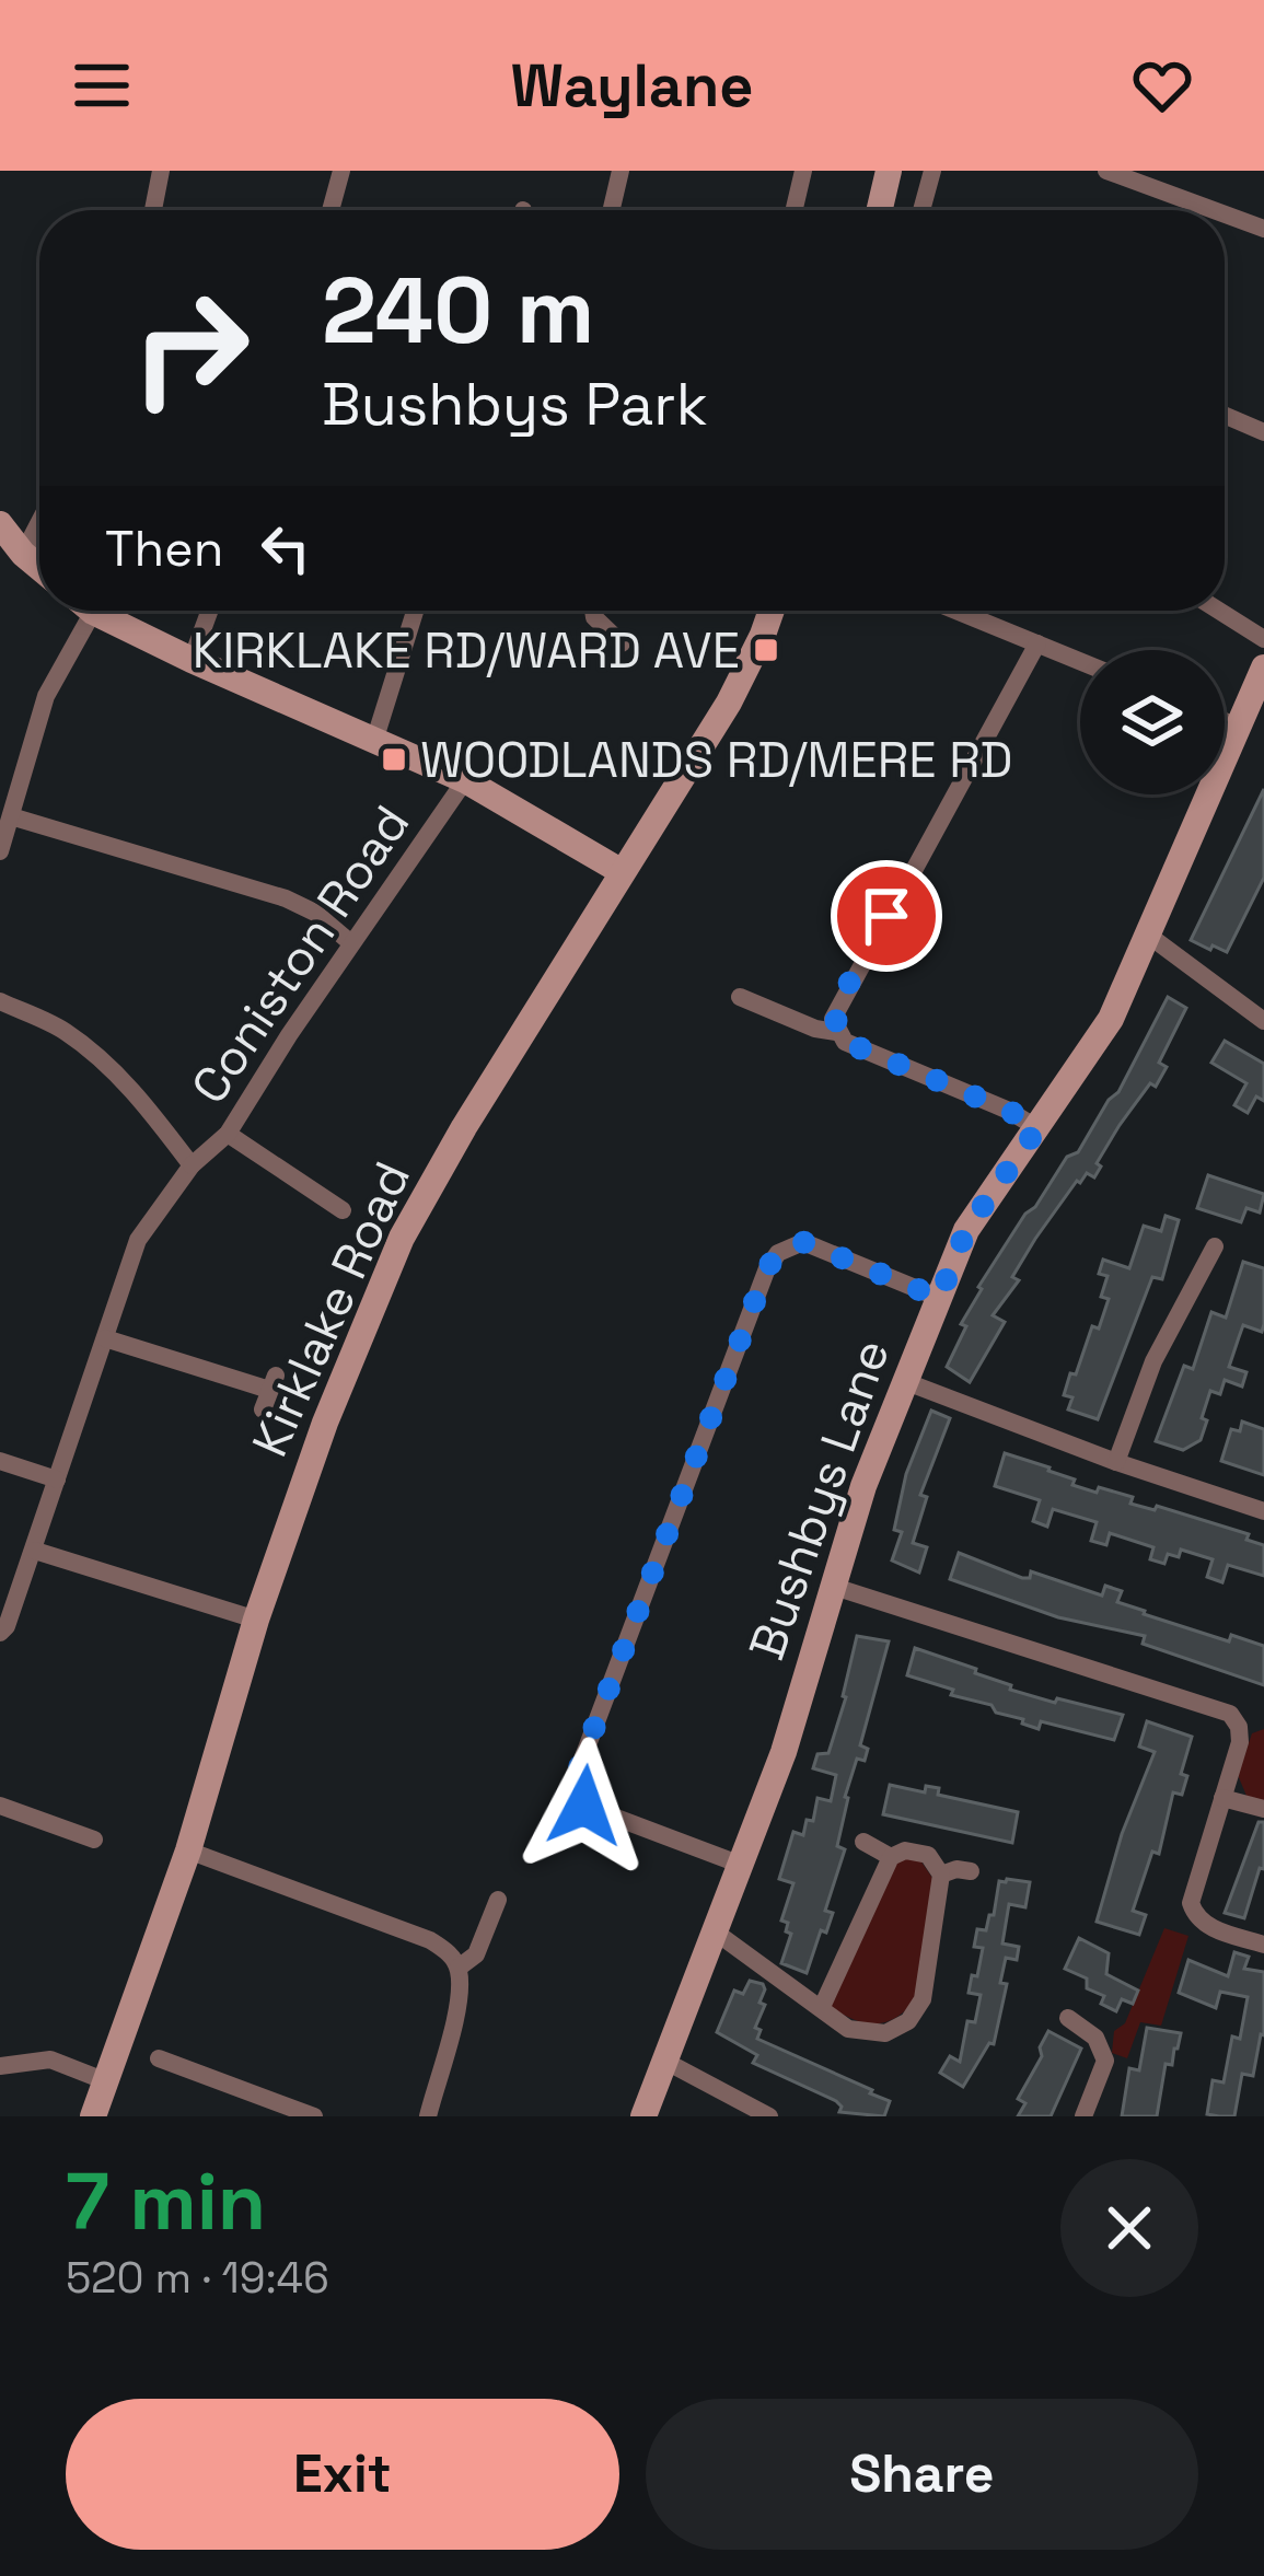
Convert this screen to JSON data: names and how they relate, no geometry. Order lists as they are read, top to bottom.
{
  "streets": {
    "street": ["Coniston Road", "Kirklake Road", "Bushbys Lane"]
  },
  "places": {
    "transit": ["KIRKLAKE RD/WARD AVE", "WOODLANDS RD/MERE RD"]
  },
  "page": {
    "header": "Waylane",
    "turn": ["240 m", "Bushbys Park"],
    "then": "Then",
    "heading": ["7 min", "520 m · 19:46"],
    "buttons": ["Exit", "Share"]
  }
}
